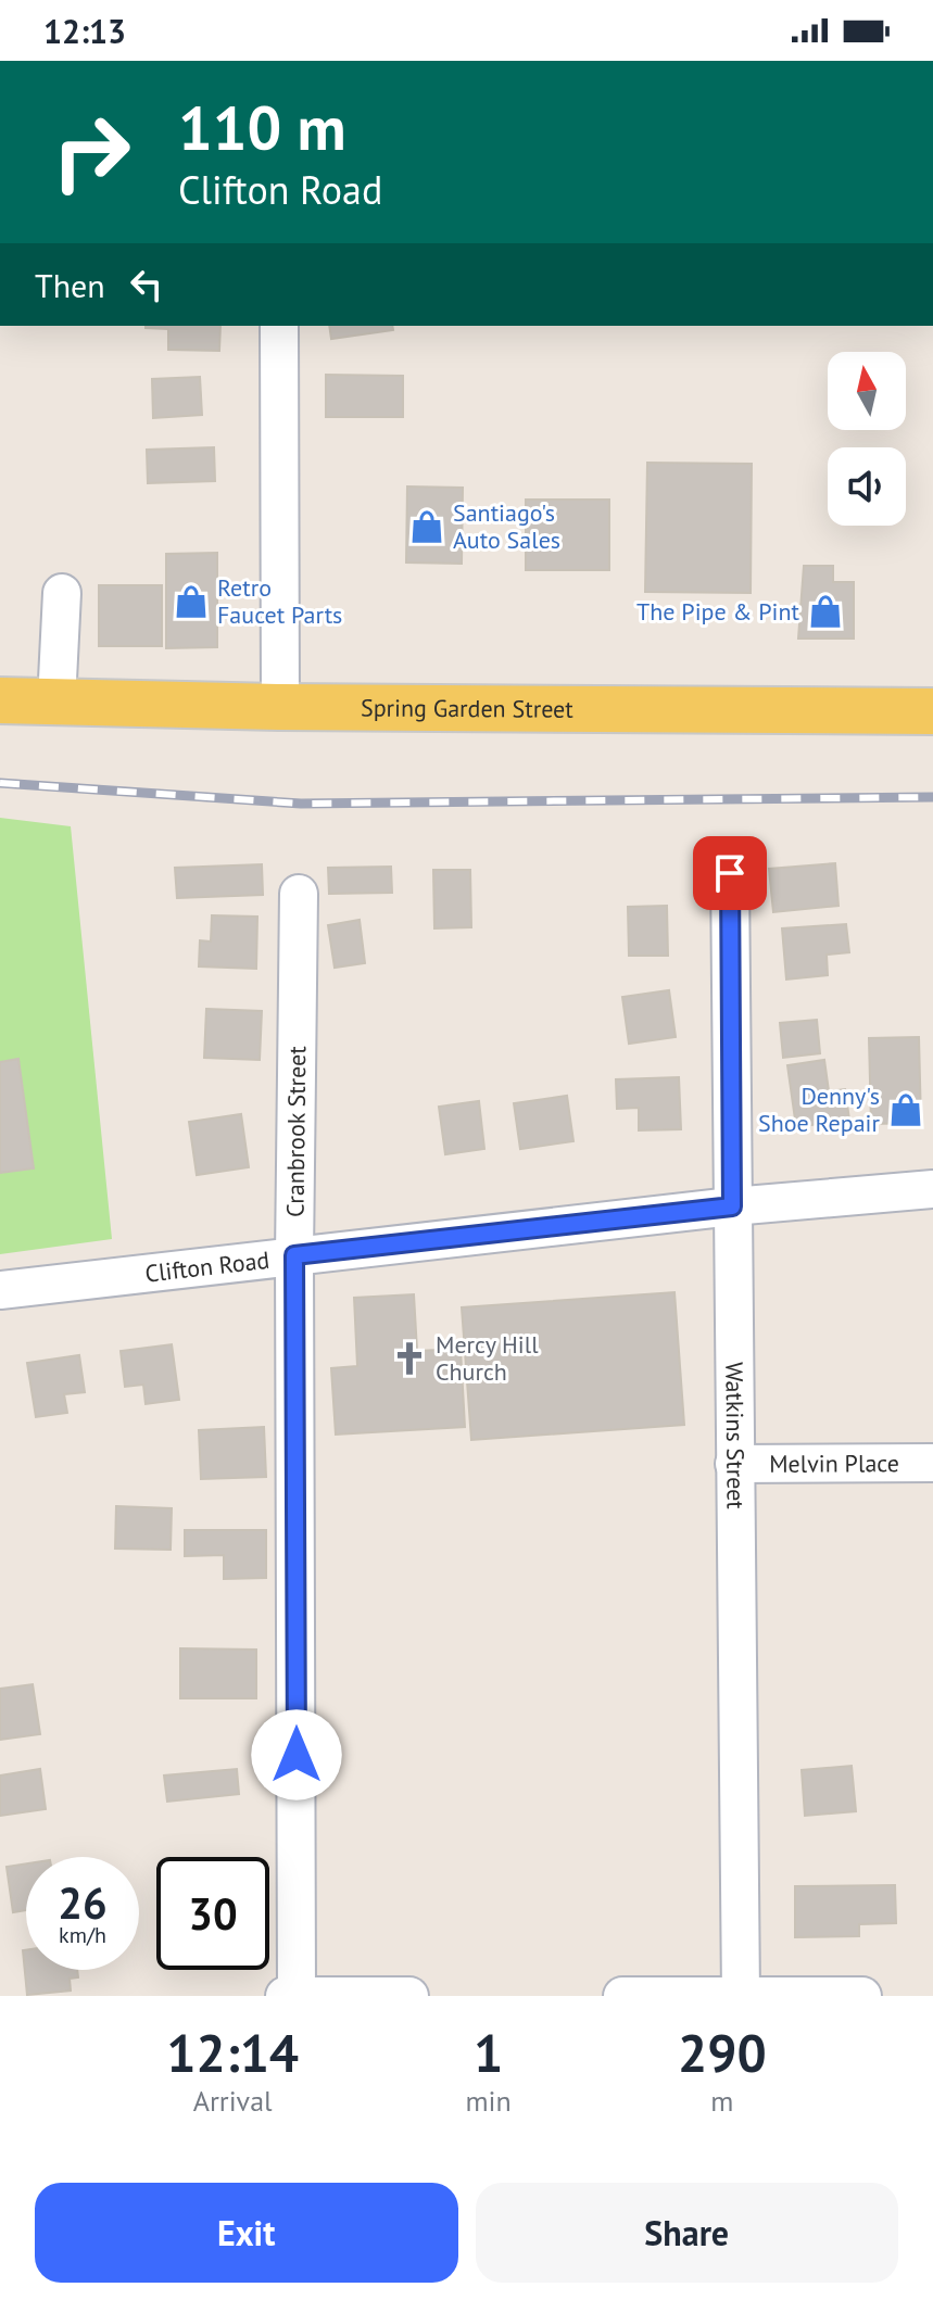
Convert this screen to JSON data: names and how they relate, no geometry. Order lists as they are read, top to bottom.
{
  "streets": {
    "main road": ["Spring Garden Street"],
    "street": [
      "Cranbrook Street",
      "Clifton Road",
      "Watkins Street",
      "Melvin Place"
    ]
  },
  "crossings": [
    ["Cranbrook Street", "Clifton Road"],
    ["Clifton Road", "Watkins Street"],
    ["Watkins Street", "Melvin Place"]
  ],
  "places": {
    "shop": [
      "Santiago's Auto Sales",
      "Retro Faucet Parts",
      "The Pipe & Pint",
      "Denny's Shoe Repair"
    ],
    "church": ["Mercy Hill Church"]
  },
  "north": "top",
  "page": {
    "status": "12:13",
    "turn": ["110 m", "Clifton Road"],
    "then": "Then",
    "speed": "26 km/h",
    "limit": "30",
    "eta": [
      "12:14",
      "Arrival",
      "1",
      "min",
      "290",
      "m"
    ],
    "buttons": ["Exit", "Share"]
  }
}
